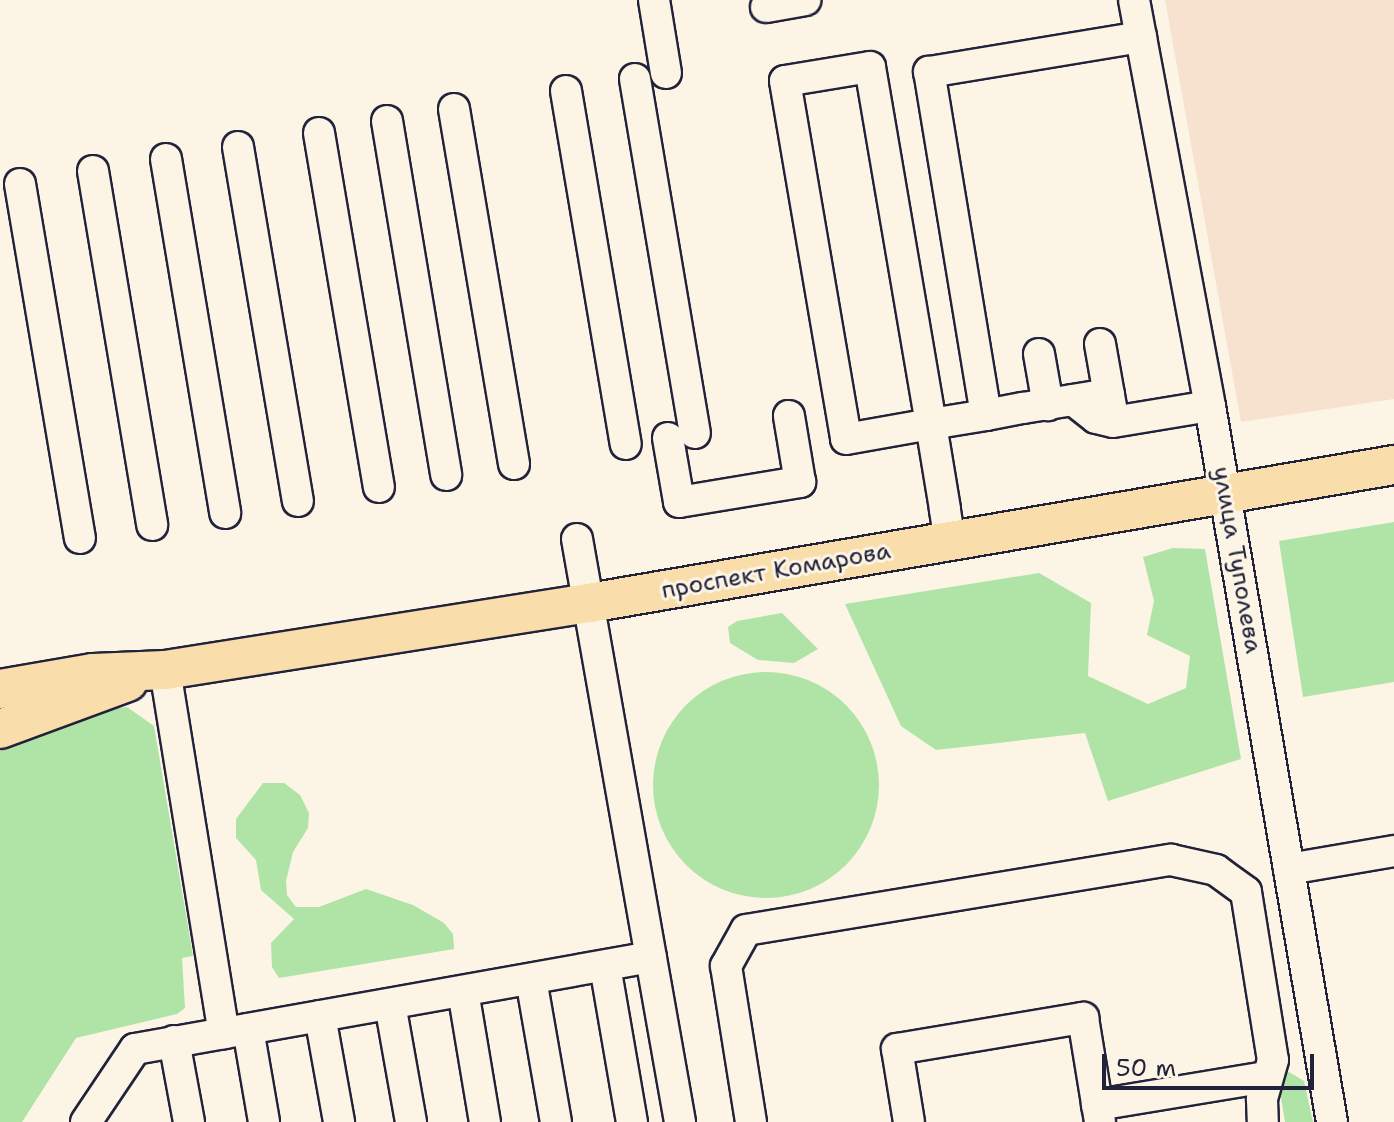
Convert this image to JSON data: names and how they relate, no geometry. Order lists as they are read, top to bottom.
{
  "streets": {
    "main road": ["проспект Комарова"],
    "street": ["улица Туполева"]
  },
  "crossings": [
    ["улица Туполева", "проспект Комарова"]
  ],
  "scale_bar": "50 m"
}
